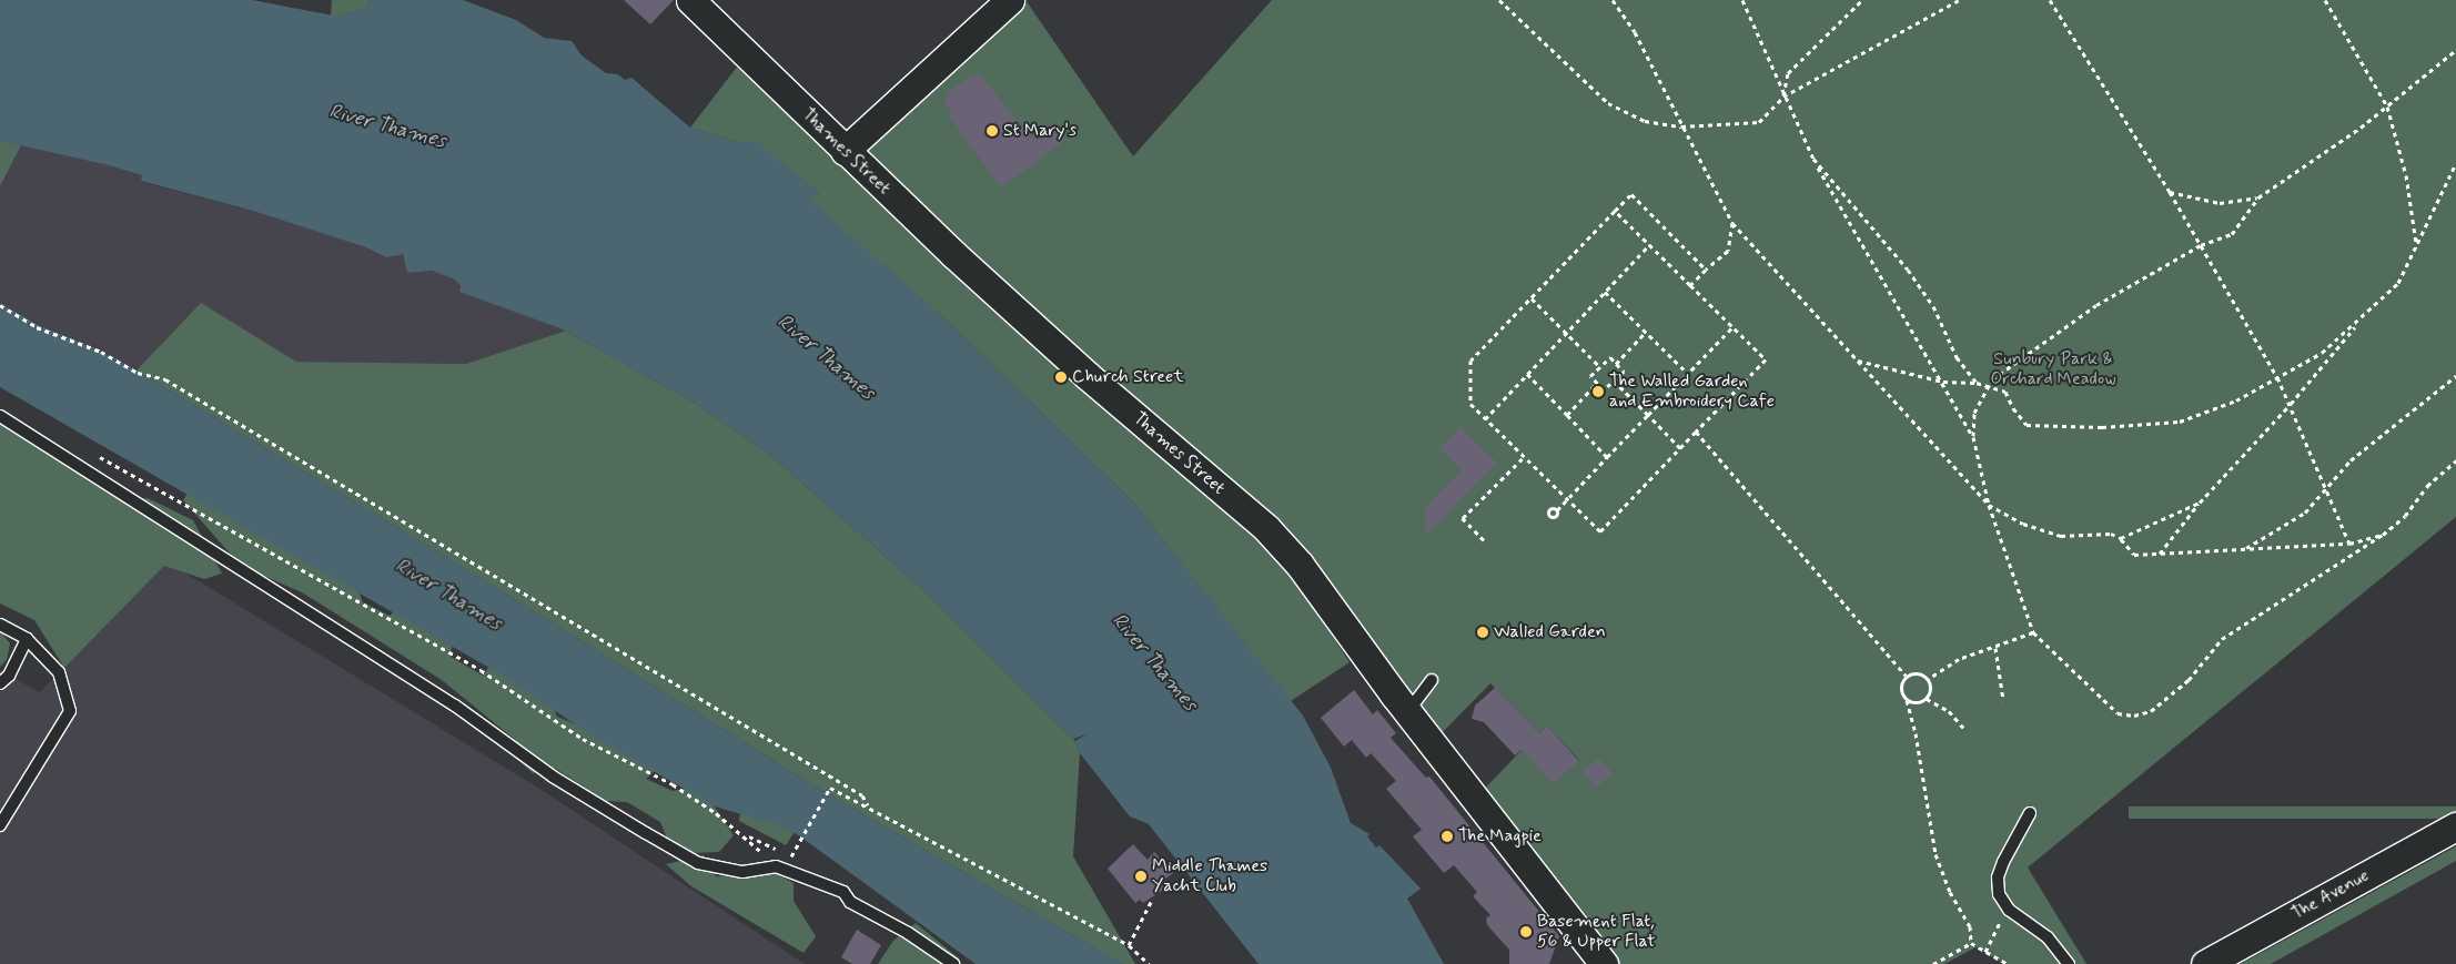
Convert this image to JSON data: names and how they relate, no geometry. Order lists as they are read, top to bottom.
{
  "streets": {
    "street": ["Thames Street", "The Avenue"]
  },
  "water": ["River Thames"],
  "parks": ["Sunbury Park & Orchard Meadow"],
  "places": [
    "St Mary's",
    "Church Street",
    "The Walled Garden and Embroidery Cafe",
    "Walled Garden",
    "The Magpie",
    "Middle Thames Yacht Club",
    "Basement Flat, 56 & Upper Flat"
  ]
}
